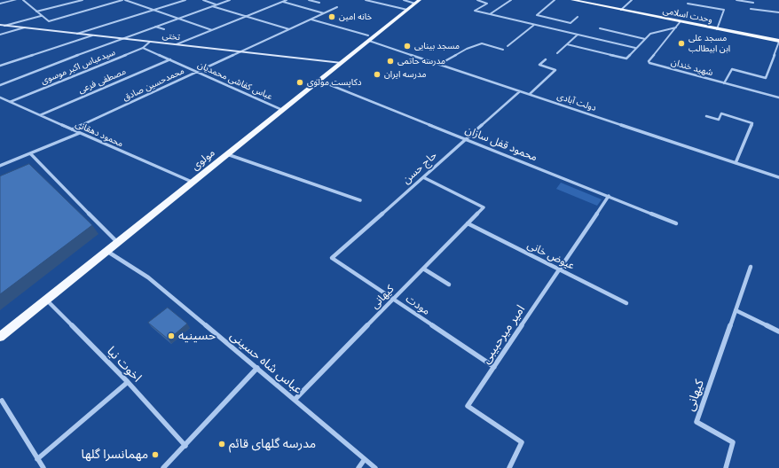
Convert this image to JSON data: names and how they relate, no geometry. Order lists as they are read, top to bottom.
{
  "streets": {
    "main road": ["وحدت اسلامی", "تختی", "مولوی"],
    "street": [
      "سیدعباس اکبر موسوی",
      "شهید خندان",
      "مصطفی فرعی",
      "عباس کفاشی محمدیان",
      "محمدحسین صادق",
      "دولت آبادی",
      "محمود دهقانی",
      "محمود قفل سازان",
      "حاج حسن",
      "عیوض خانی",
      "کیهانی",
      "مودت",
      "امیر میرحبیبی",
      "عباس شاه حسینی",
      "اخوت نیا"
    ]
  },
  "crossings": [
    ["وحدت اسلامی", "شهید خندان"],
    ["تختی", "سیدعباس اکبر موسوی"],
    ["تختی", "محمدحسین صادق"],
    ["تختی", "مولوی"],
    ["سیدعباس اکبر موسوی", "عباس کفاشی محمدیان"],
    ["سیدعباس اکبر موسوی", "محمود دهقانی"],
    ["مصطفی فرعی", "عباس کفاشی محمدیان"],
    ["مصطفی فرعی", "محمود دهقانی"],
    ["عباس کفاشی محمدیان", "محمدحسین صادق"],
    ["عباس کفاشی محمدیان", "مولوی"],
    ["محمدحسین صادق", "دولت آبادی"],
    ["محمدحسین صادق", "محمود دهقانی"],
    ["دولت آبادی", "مولوی"],
    ["دولت آبادی", "حاج حسن"],
    ["محمود دهقانی", "مولوی"],
    ["محمود قفل سازان", "مولوی"],
    ["محمود قفل سازان", "حاج حسن"],
    ["محمود قفل سازان", "امیر میرحبیبی"],
    ["مولوی", "عباس شاه حسینی"],
    ["مولوی", "اخوت نیا"],
    ["حاج حسن", "کیهانی"],
    ["حاج حسن", "مودت"],
    ["عیوض خانی", "کیهانی"],
    ["عیوض خانی", "امیر میرحبیبی"],
    ["کیهانی", "مودت"],
    ["کیهانی", "عباس شاه حسینی"],
    ["مودت", "امیر میرحبیبی"]
  ],
  "places": [
    "خانه امین",
    "مسجد علی ابن ابیطالب",
    "مسجد بینایی",
    "مدرسه حاتمی",
    "مدرسه ایران",
    "دکاپست مولوی",
    "حسینیه",
    "مدرسه گلهای قائم",
    "مهمانسرا گلها"
  ]
}
